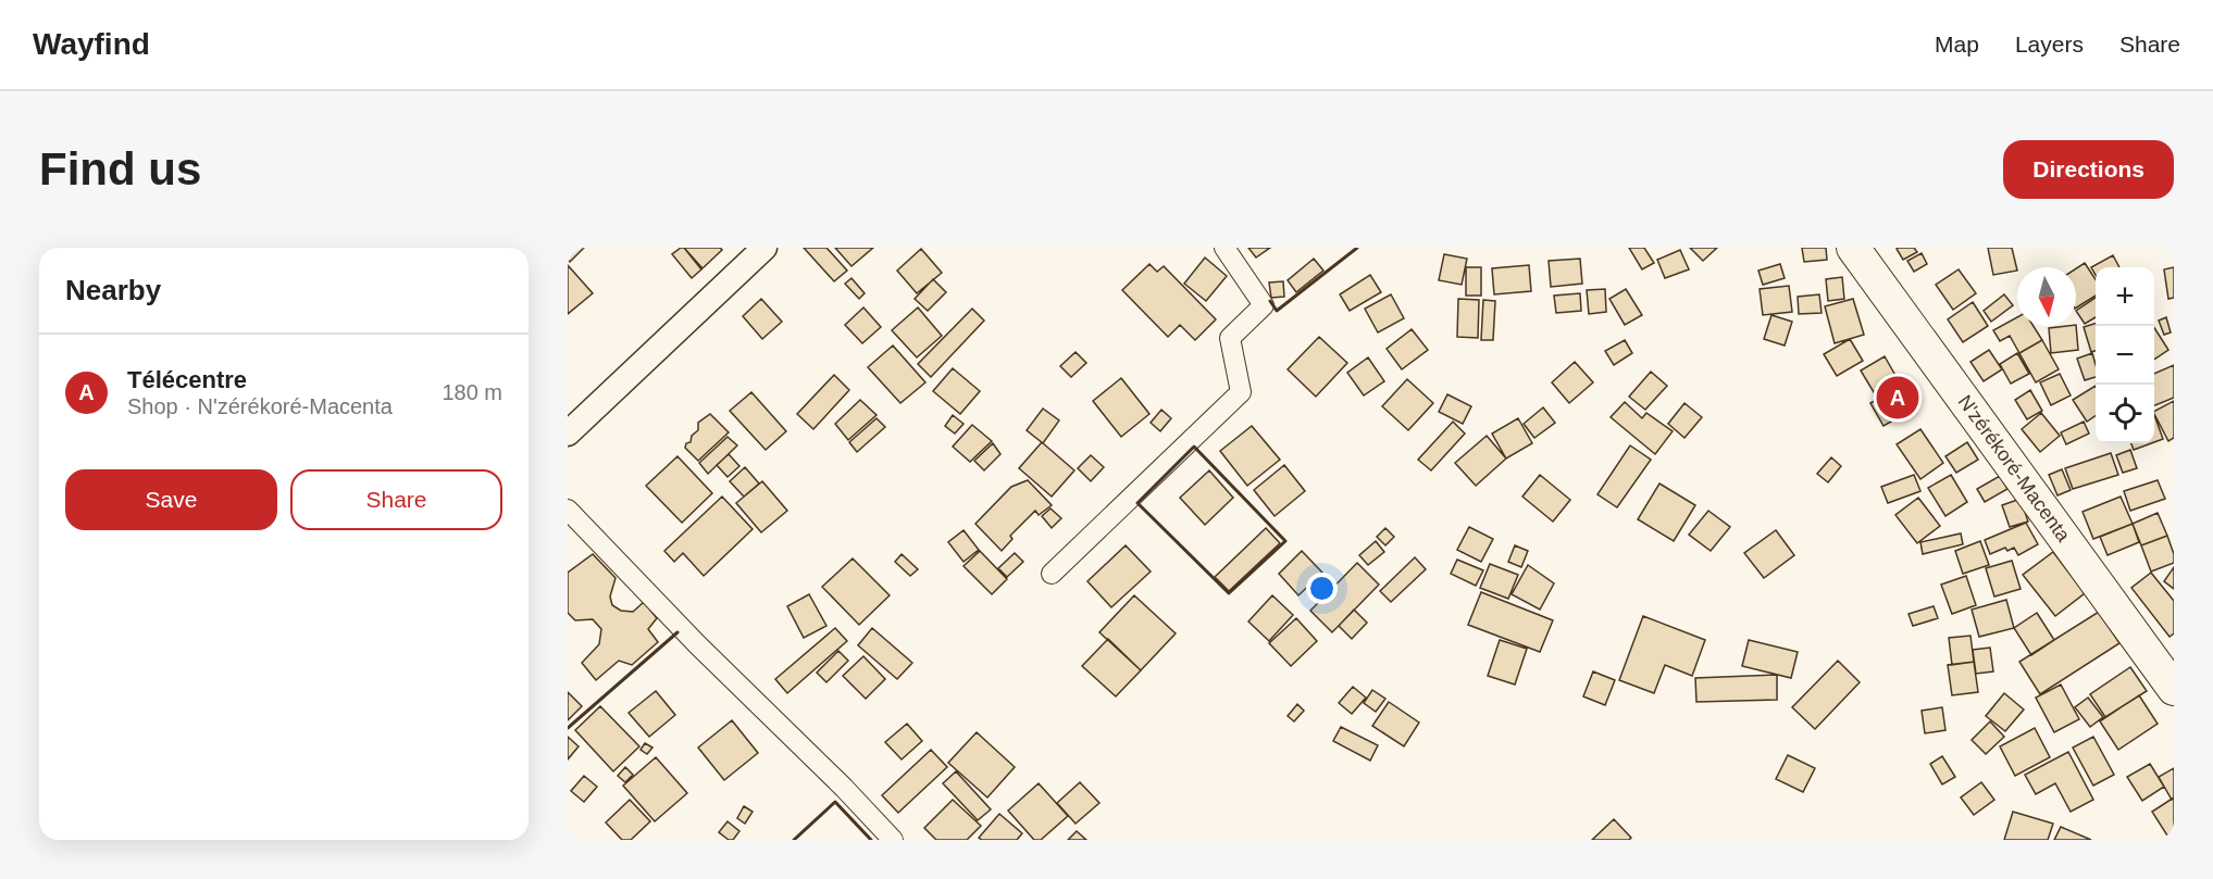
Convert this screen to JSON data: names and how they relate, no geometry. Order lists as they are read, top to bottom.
{
  "streets": {
    "highway": ["N'zérékoré-Macenta"]
  },
  "north": "bottom",
  "page": {
    "header": "Wayfind",
    "nav": ["Map", "Layers", "Share"],
    "buttons": [
      "Directions",
      ["Save", "Share"]
    ],
    "title": "Find us",
    "heading": "Nearby",
    "map_buttons": ["+", "−"],
    "list": [
      {
        "mark": "A",
        "name": "Télécentre",
        "note": "Shop · N'zérékoré-Macenta",
        "value": "180 m"
      }
    ],
    "pins": "A"
  }
}
